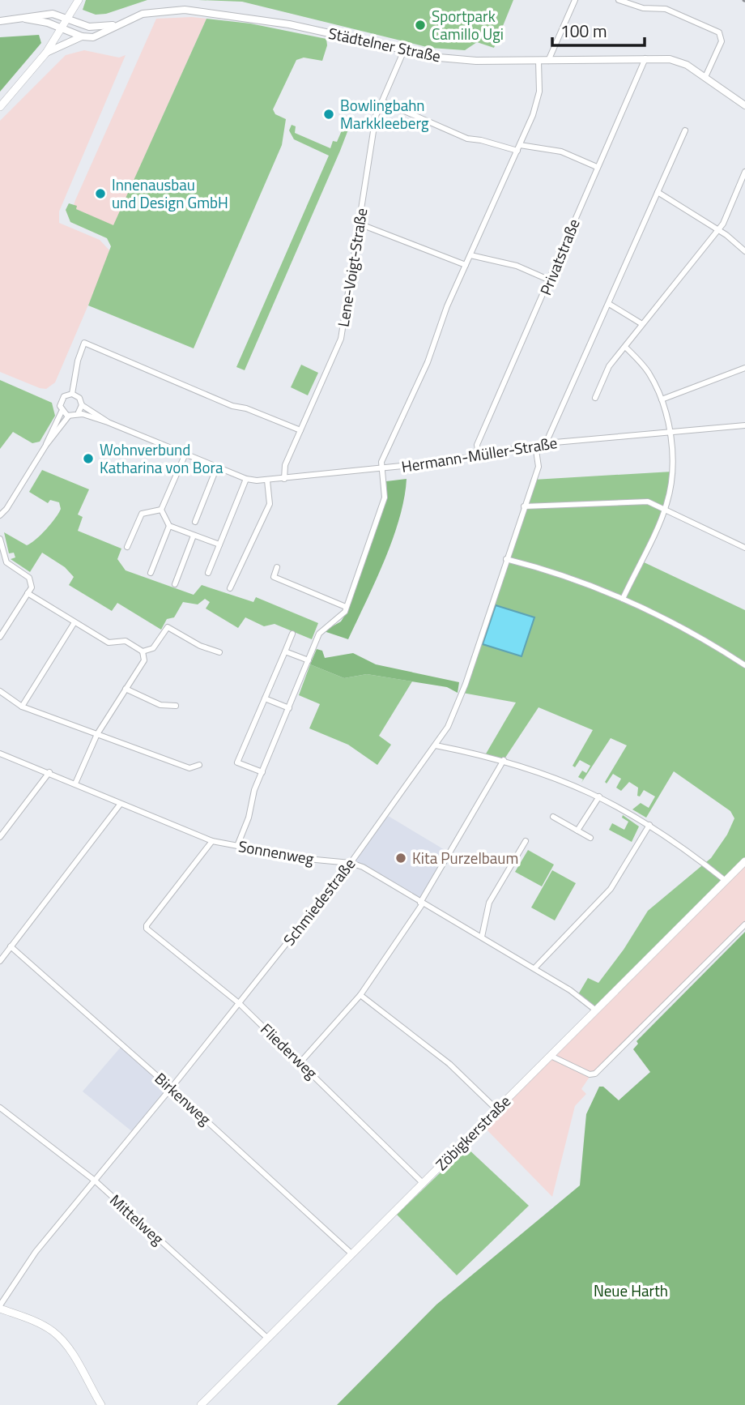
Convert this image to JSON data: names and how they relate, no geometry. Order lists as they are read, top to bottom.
{
  "streets": {
    "main road": ["Zöbigkerstraße"],
    "street": [
      "Städtelner Straße",
      "Privatstraße",
      "Lene-Voigt-Straße",
      "Hermann-Müller-Straße",
      "Sonnenweg",
      "Schmiedestraße",
      "Fliederweg",
      "Birkenweg",
      "Mittelweg"
    ]
  },
  "crossings": [
    ["Städtelner Straße", "Privatstraße"],
    ["Städtelner Straße", "Lene-Voigt-Straße"],
    ["Privatstraße", "Hermann-Müller-Straße"],
    ["Lene-Voigt-Straße", "Hermann-Müller-Straße"],
    ["Hermann-Müller-Straße", "Schmiedestraße"],
    ["Sonnenweg", "Schmiedestraße"],
    ["Sonnenweg", "Fliederweg"],
    ["Sonnenweg", "Zöbigkerstraße"],
    ["Schmiedestraße", "Fliederweg"],
    ["Schmiedestraße", "Birkenweg"],
    ["Schmiedestraße", "Mittelweg"],
    ["Fliederweg", "Zöbigkerstraße"],
    ["Birkenweg", "Zöbigkerstraße"],
    ["Zöbigkerstraße", "Mittelweg"]
  ],
  "parks": ["Neue Harth"],
  "places": [
    "Sportpark Camillo Ugi",
    "Bowlingbahn Markkleeberg",
    "Innenausbau und Design GmbH",
    "Wohnverbund Katharina von Bora",
    "Kita Purzelbaum"
  ],
  "scale_bar": "100 m"
}
